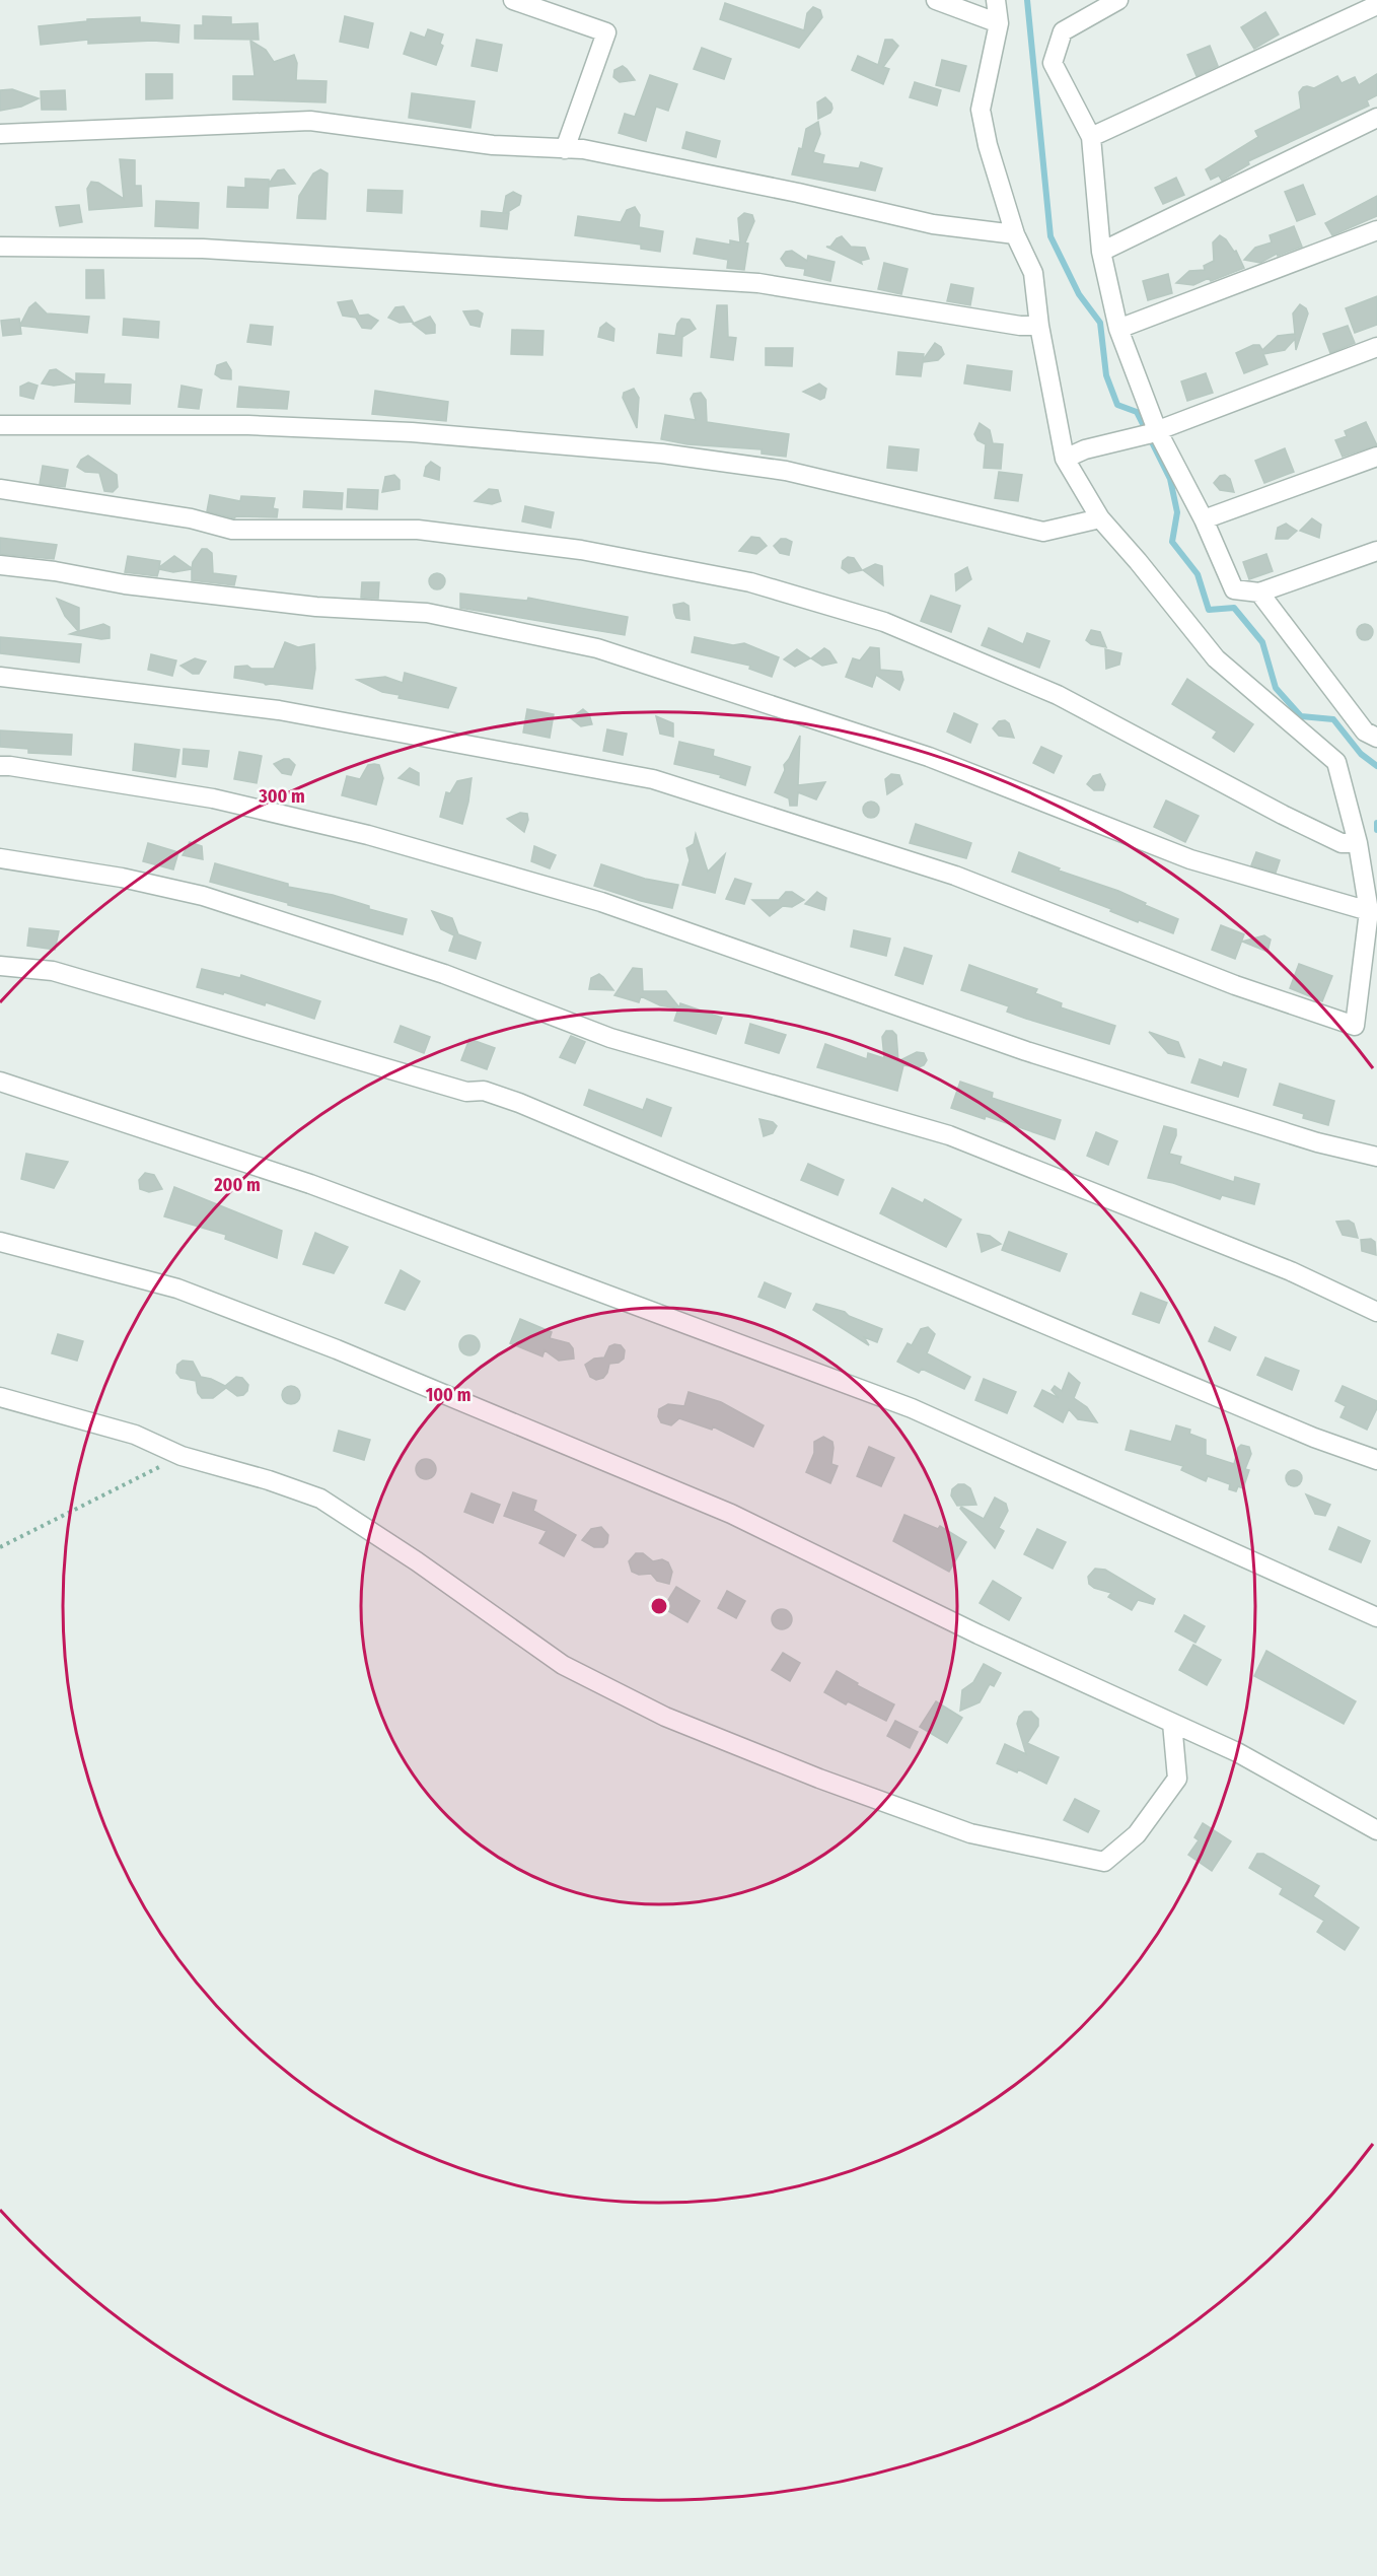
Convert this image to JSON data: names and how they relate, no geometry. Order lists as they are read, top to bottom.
{
  "rings": ["300 m", "200 m", "100 m"]
}
